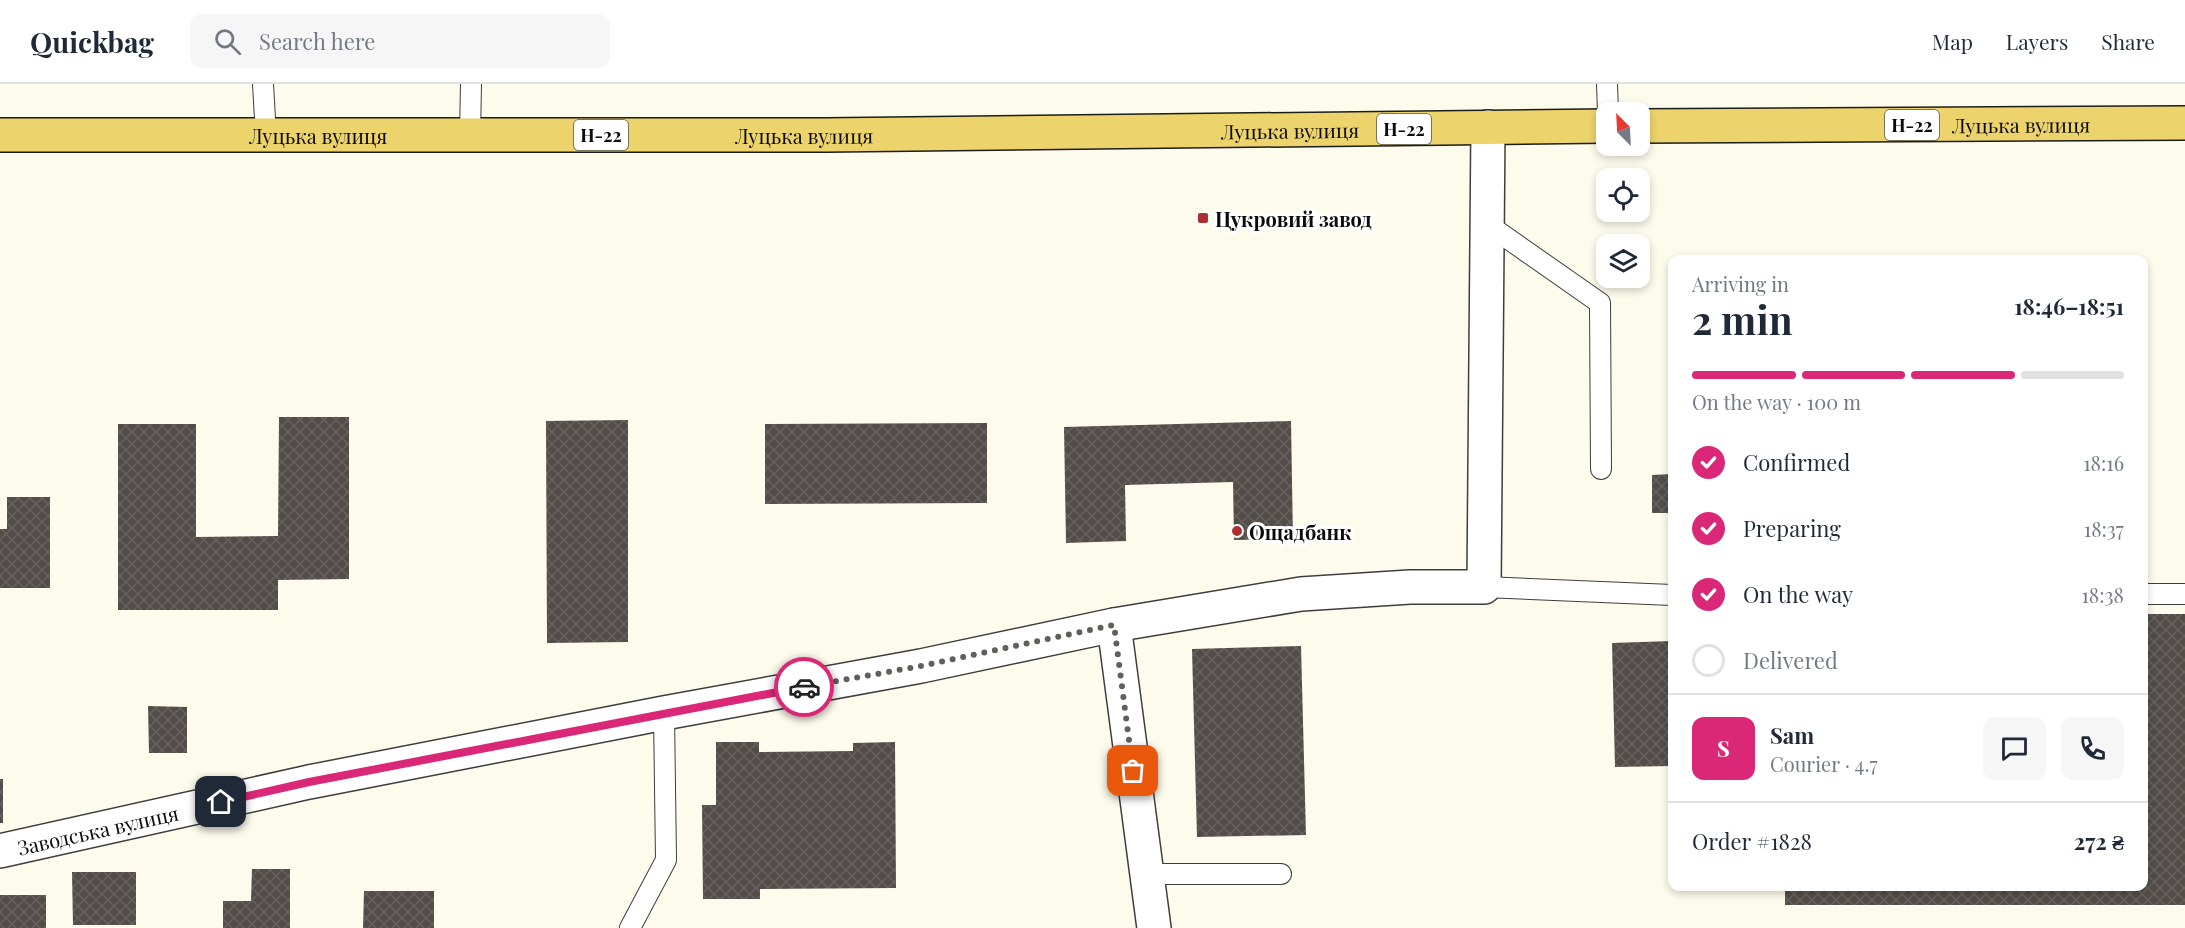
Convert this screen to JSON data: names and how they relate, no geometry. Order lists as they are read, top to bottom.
{
  "streets": {
    "main road": ["Луцька вулиця", "Н-22"],
    "street": ["Заводська вулиця"]
  },
  "places": {
    "transit": ["Цукровий завод"],
    "other": ["Ощадбанк"]
  },
  "north": "top left",
  "page": {
    "header": "Quickbag",
    "search": "Search here",
    "nav": ["Map", "Layers", "Share"],
    "heading": ["2 min", "Arriving in", "18:46–18:51"],
    "panel": [
      "Sam",
      "Courier · 4.7",
      "Order #1828",
      "272 ₴"
    ],
    "bar": "On the way · 100 m",
    "list": [
      ["Confirmed", "18:16"],
      ["Preparing", "18:37"],
      ["On the way", "18:38"],
      "Delivered"
    ],
    "round": "S"
  }
}
